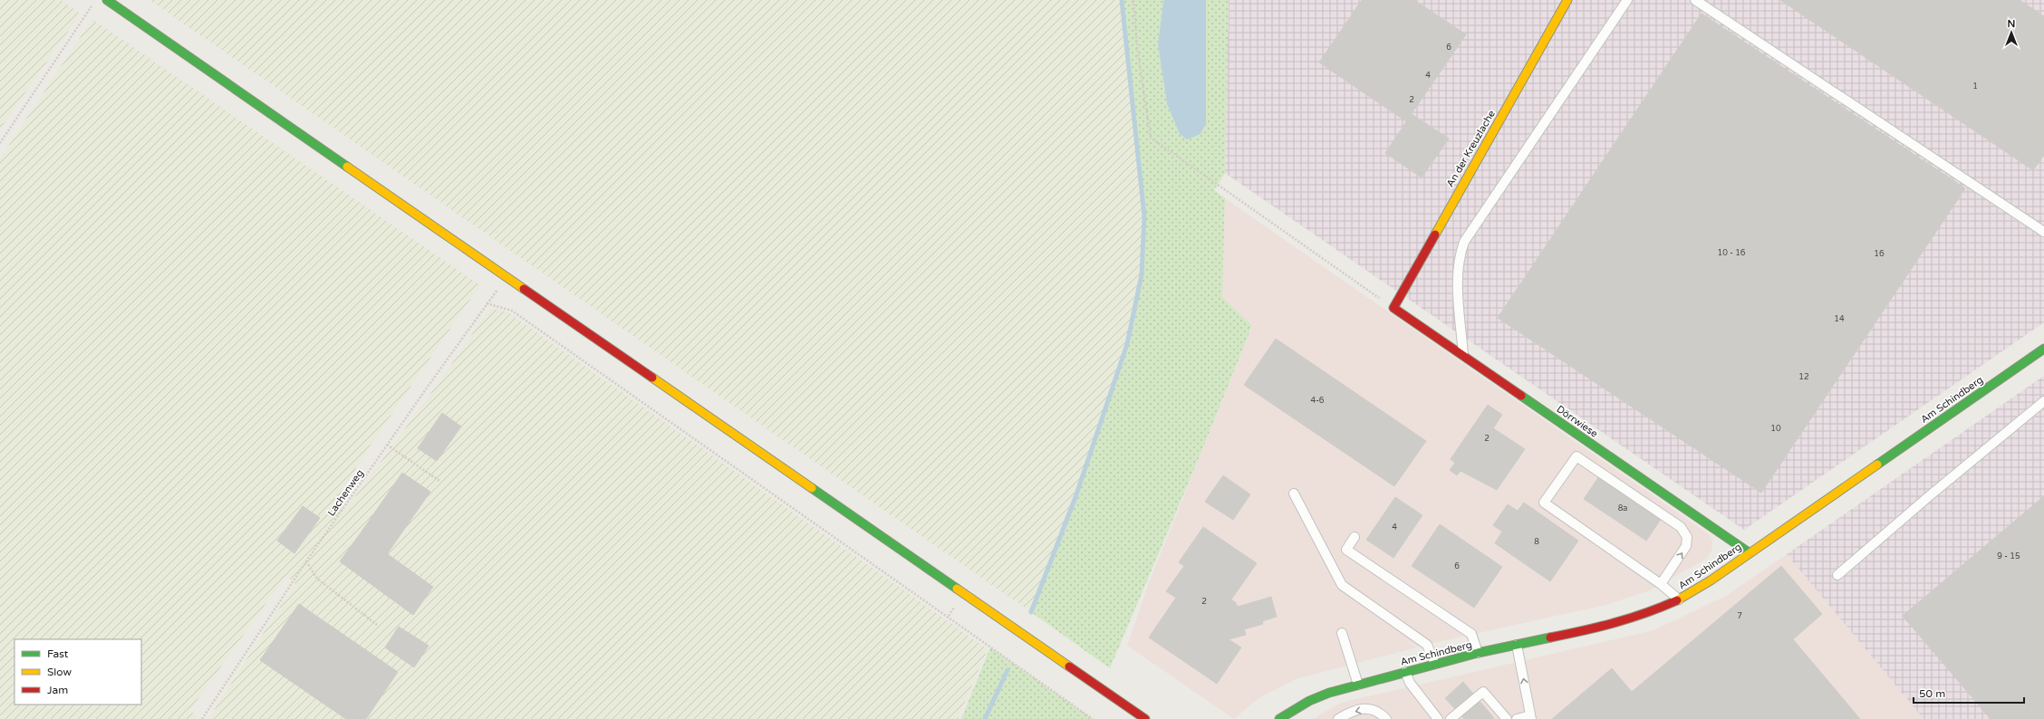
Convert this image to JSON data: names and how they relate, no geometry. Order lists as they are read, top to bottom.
{
  "streets": {
    "street": ["An der Kreuzlache", "Am Schindberg", "Dörrwiese"],
    "path": ["Lachenweg"]
  },
  "crossings": [
    ["An der Kreuzlache", "Dörrwiese"],
    ["Am Schindberg", "Dörrwiese"]
  ],
  "house_numbers": [
    "6",
    "4",
    "1",
    "2",
    "10 - 16",
    "16",
    "14",
    "12",
    "4-6",
    "10",
    "2",
    "8a",
    "4",
    "8",
    "9 - 15",
    "6",
    "2",
    "7"
  ],
  "legend": ["Fast", "Slow", "Jam"],
  "scale_bar": "50 m",
  "north": "top"
}
